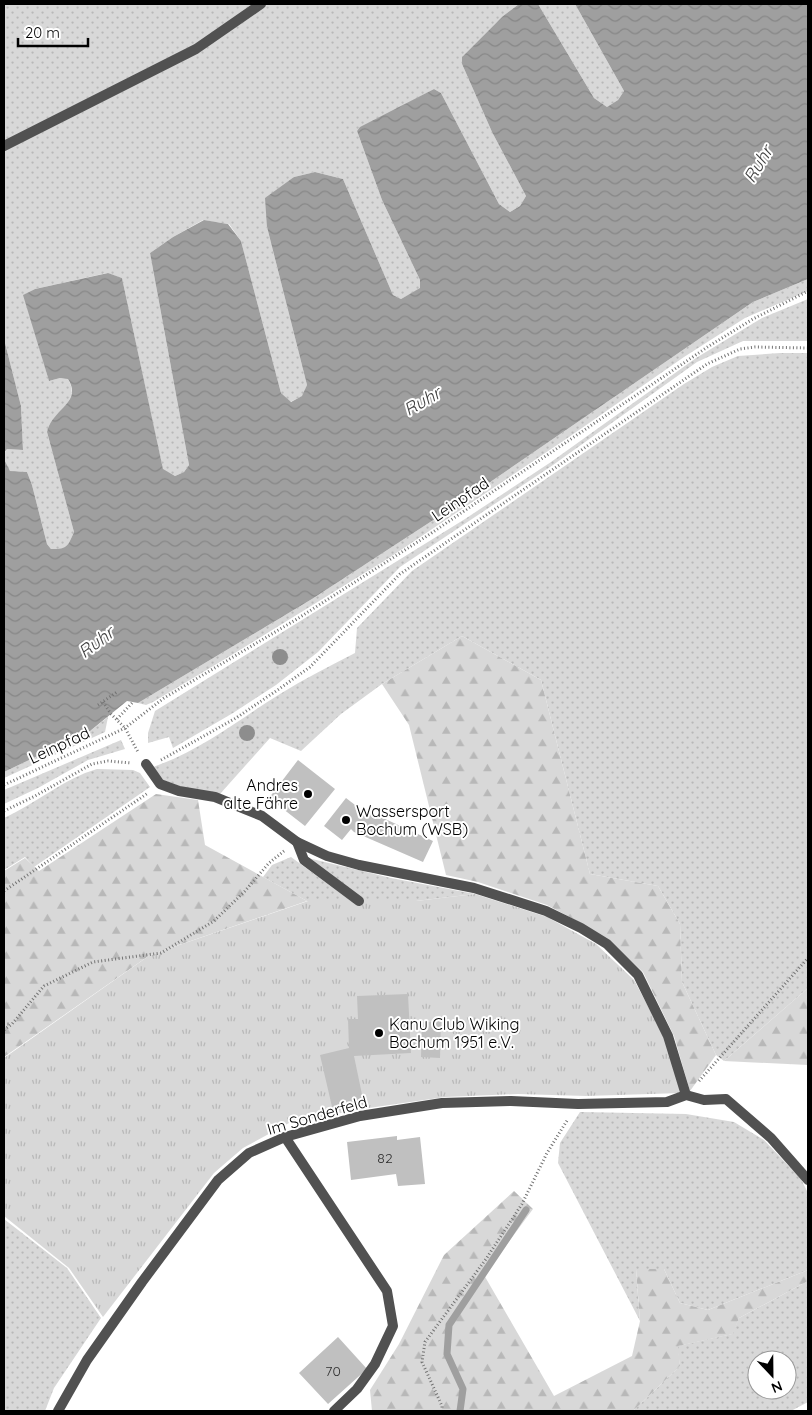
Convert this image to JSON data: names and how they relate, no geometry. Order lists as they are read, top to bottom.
{
  "streets": {
    "street": ["Im Sonderfeld"],
    "path": ["Leinpfad"]
  },
  "water": ["Ruhr"],
  "places": ["Andres alte Fähre", "Wassersport Bochum (WSB)", "Kanu Club Wiking Bochum 1951 e.V."],
  "house_numbers": ["82", "70"],
  "scale_bar": "20 m",
  "north": "bottom"
}
